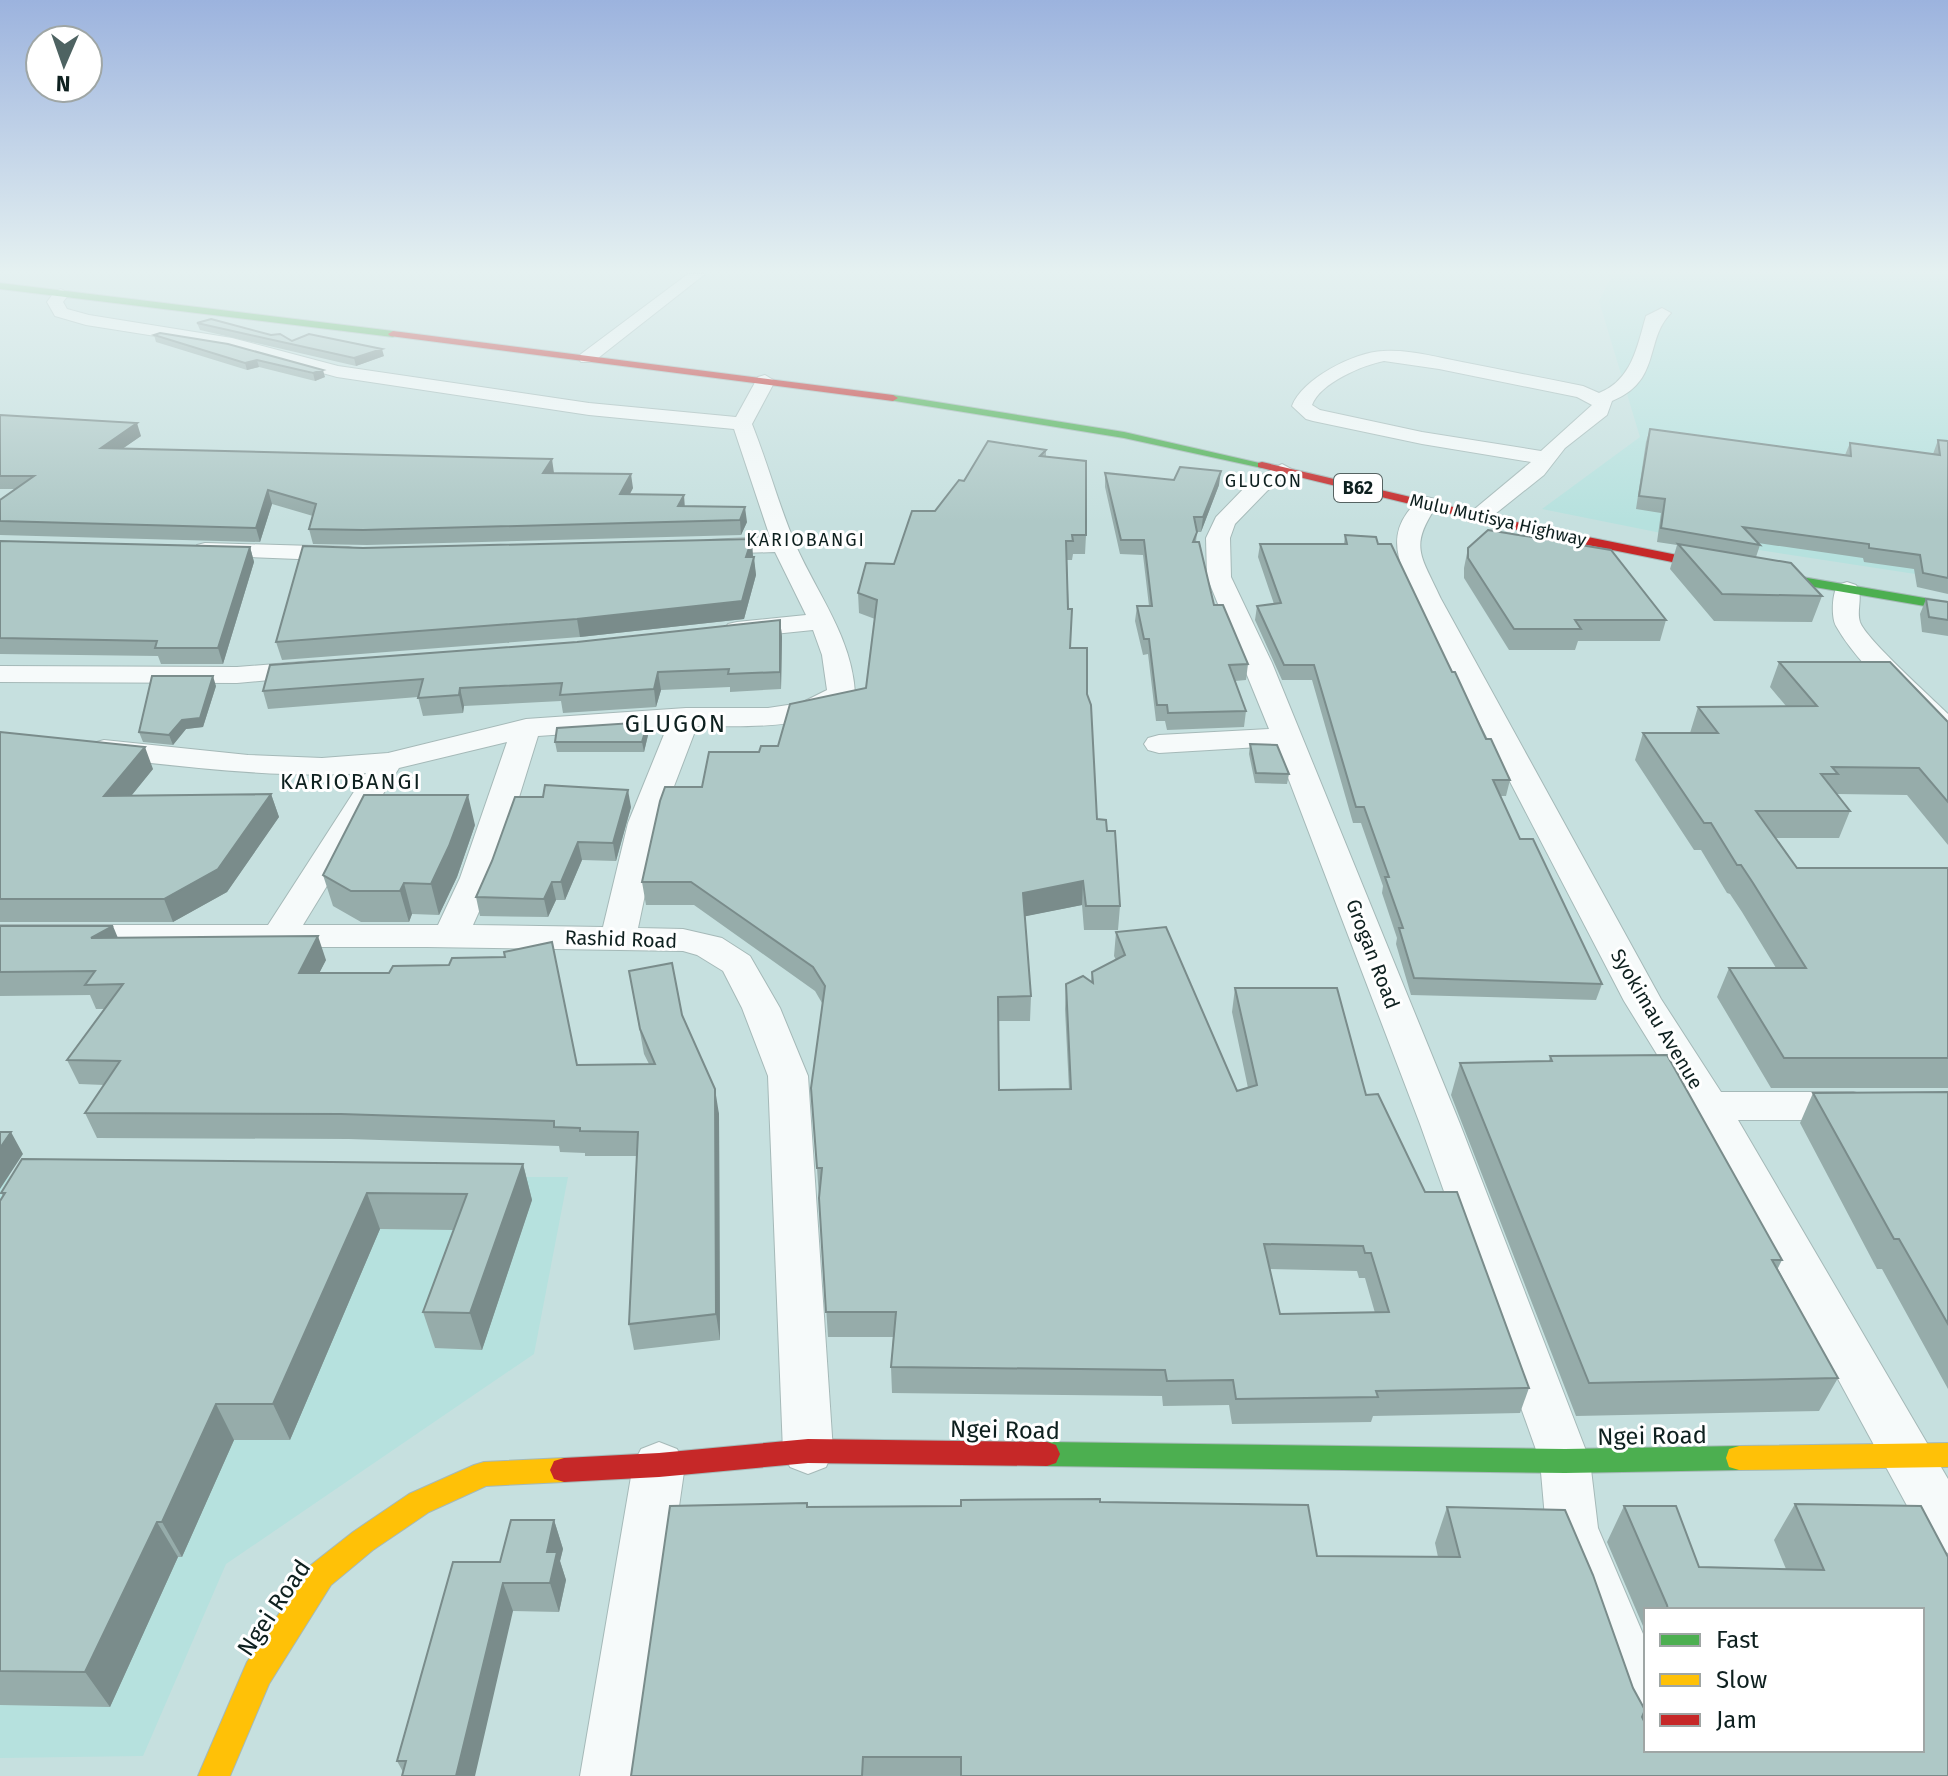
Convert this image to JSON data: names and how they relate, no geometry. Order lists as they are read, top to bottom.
{
  "streets": {
    "main road": ["B62", "Mulu Mutisya Highway", "Ngei Road"],
    "street": ["Rashid Road", "Grogan Road", "Syokimau Avenue"]
  },
  "crossings": [
    ["B62", "Mulu Mutisya Highway"],
    ["Mulu Mutisya Highway", "Grogan Road"],
    ["Mulu Mutisya Highway", "Syokimau Avenue"],
    ["Rashid Road", "Ngei Road"],
    ["Grogan Road", "Ngei Road"],
    ["Syokimau Avenue", "Ngei Road"]
  ],
  "districts": [
    "GLUCON",
    "KARIOBANGI",
    "GLUGON",
    "KARIOBANGI"
  ],
  "legend": ["Fast", "Slow", "Jam"],
  "north": "bottom"
}
